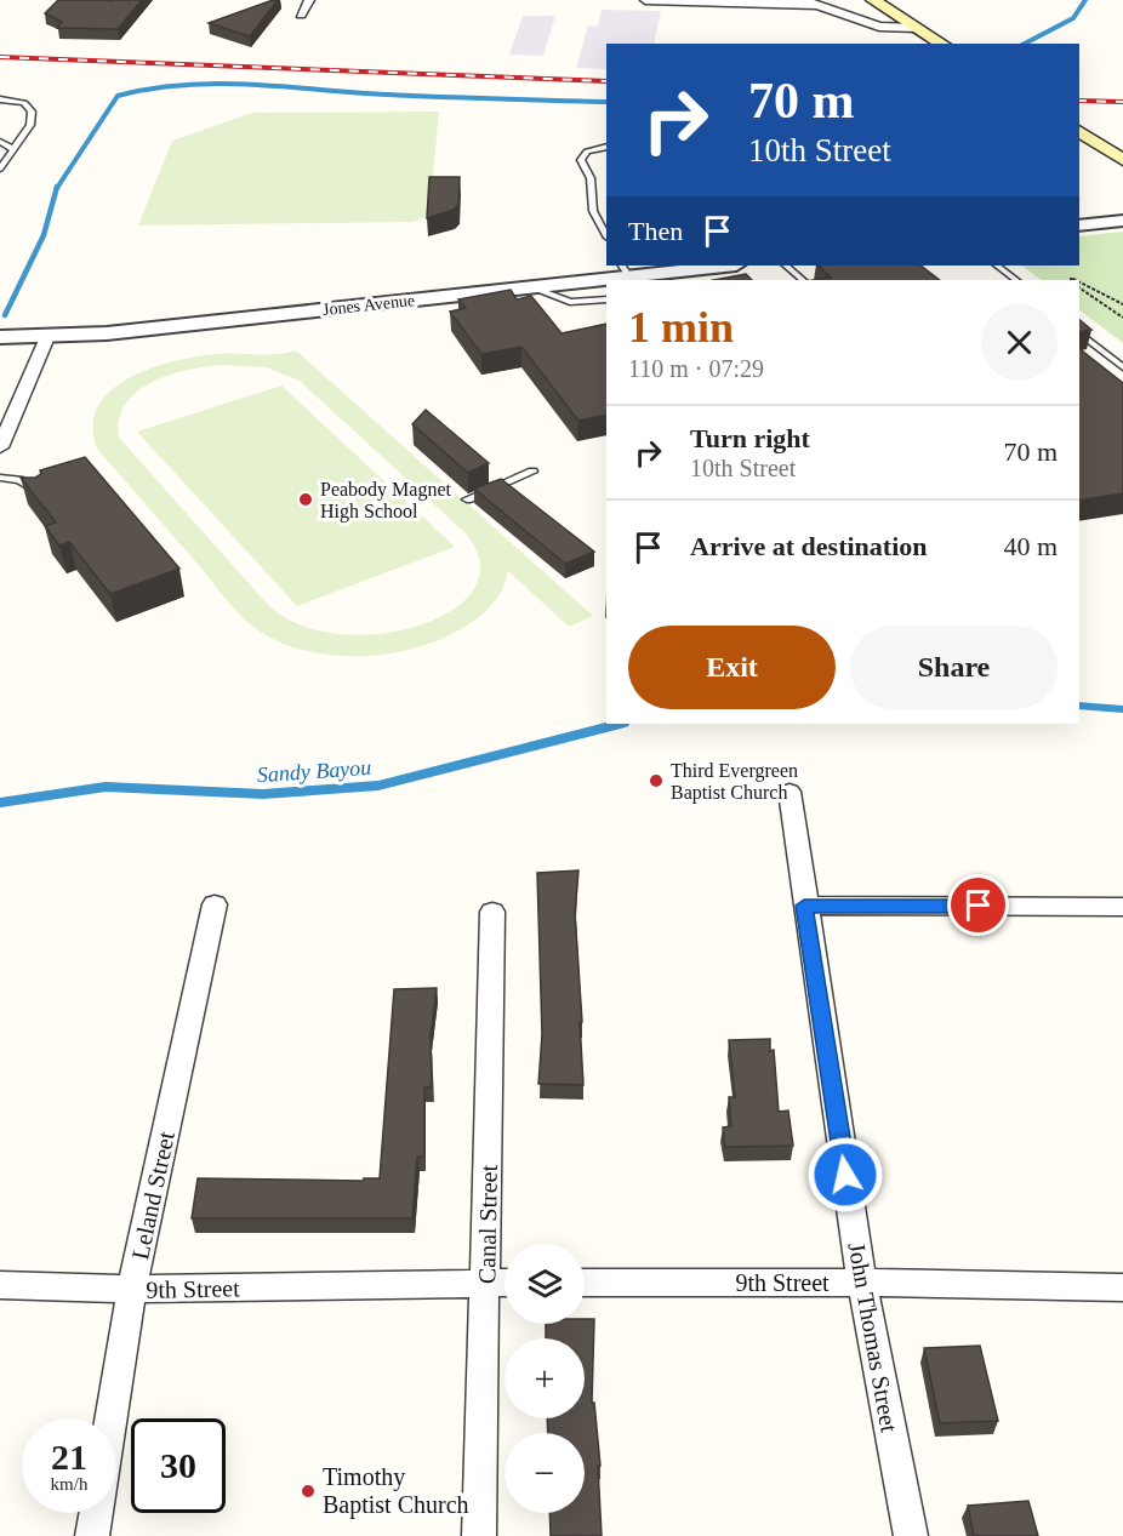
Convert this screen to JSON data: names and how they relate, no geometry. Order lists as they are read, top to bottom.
{
  "streets": {
    "street": [
      "Jones Avenue",
      "Leland Street",
      "Canal Street",
      "9th Street",
      "John Thomas Street"
    ]
  },
  "crossings": [
    ["Leland Street", "9th Street"],
    ["Canal Street", "9th Street"],
    ["9th Street", "John Thomas Street"]
  ],
  "water": ["Sandy Bayou"],
  "places": ["Peabody Magnet High School", "Third Evergreen Baptist Church", "Timothy Baptist Church"],
  "page": {
    "turn": ["70 m", "10th Street"],
    "then": "Then",
    "heading": ["1 min", "110 m · 07:29"],
    "list": [
      {
        "name": "Turn right",
        "note": "10th Street",
        "value": "70 m"
      },
      {
        "name": "Arrive at destination",
        "value": "40 m"
      }
    ],
    "buttons": ["Exit", "Share"],
    "map_buttons": ["+", "−"],
    "speed": "21 km/h",
    "limit": "30"
  }
}
